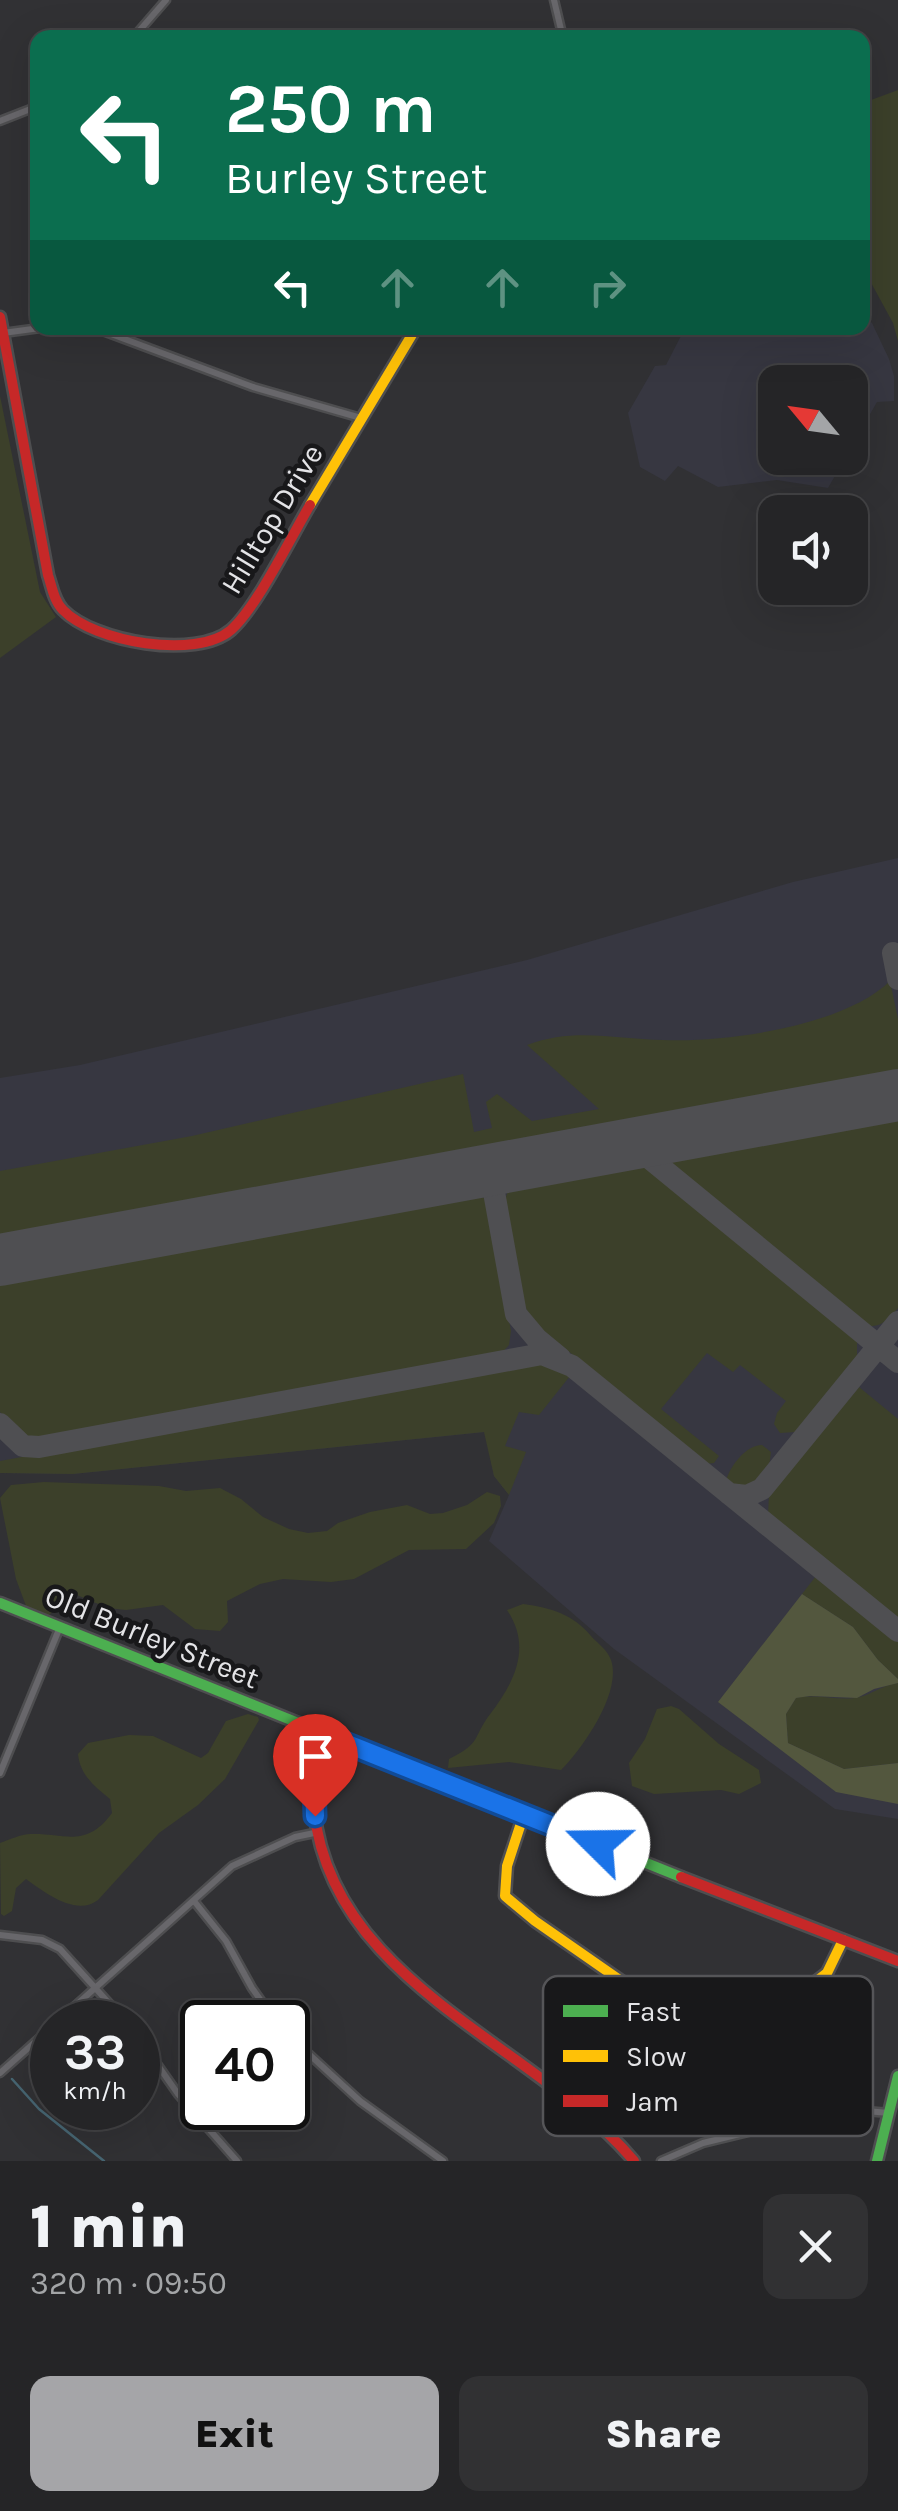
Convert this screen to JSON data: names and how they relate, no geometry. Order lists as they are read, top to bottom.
{
  "streets": {
    "street": ["Hilltop Drive", "Old Burley Street"]
  },
  "legend": ["Fast", "Slow", "Jam"],
  "north": "top left",
  "page": {
    "turn": ["250 m", "Burley Street"],
    "speed": "33 km/h",
    "limit": "40",
    "heading": ["1 min", "320 m · 09:50"],
    "buttons": ["Exit", "Share"]
  }
}
